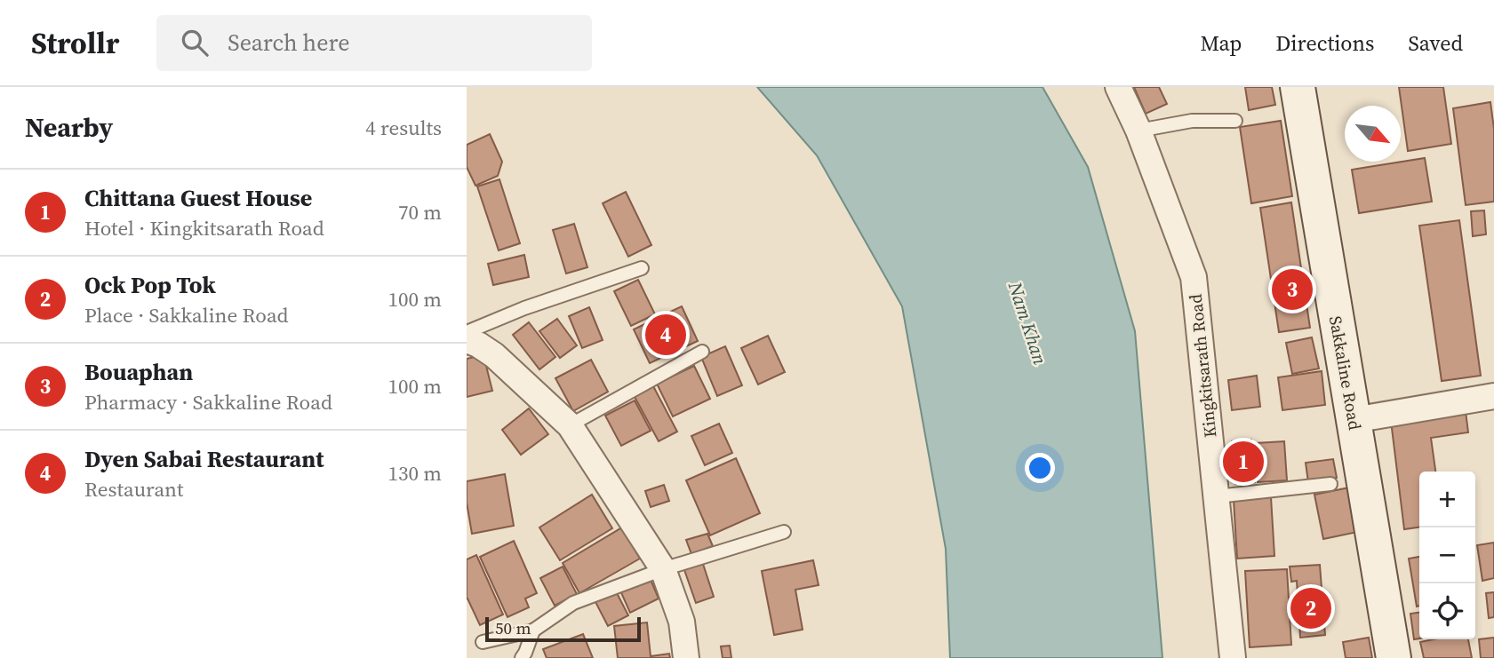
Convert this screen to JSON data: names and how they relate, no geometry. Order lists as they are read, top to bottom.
{
  "streets": {
    "main road": ["Sakkaline Road"],
    "street": ["Kingkitsarath Road"]
  },
  "water": ["Nam Khan"],
  "scale_bar": "50 m",
  "north": "bottom right",
  "page": {
    "header": "Strollr",
    "search": "Search here",
    "nav": ["Map", "Directions", "Saved"],
    "heading": ["Nearby", "4 results"],
    "list": [
      {
        "mark": "1",
        "name": "Chittana Guest House",
        "note": "Hotel · Kingkitsarath Road",
        "value": "70 m"
      },
      {
        "mark": "2",
        "name": "Ock Pop Tok",
        "note": "Place · Sakkaline Road",
        "value": "100 m"
      },
      {
        "mark": "3",
        "name": "Bouaphan",
        "note": "Pharmacy · Sakkaline Road",
        "value": "100 m"
      },
      {
        "mark": "4",
        "name": "Dyen Sabai Restaurant",
        "note": "Restaurant",
        "value": "130 m"
      }
    ],
    "pins": [
      "3",
      "4",
      "1",
      "2"
    ],
    "map_buttons": ["+", "−"],
    "scale": "50 m"
  }
}
